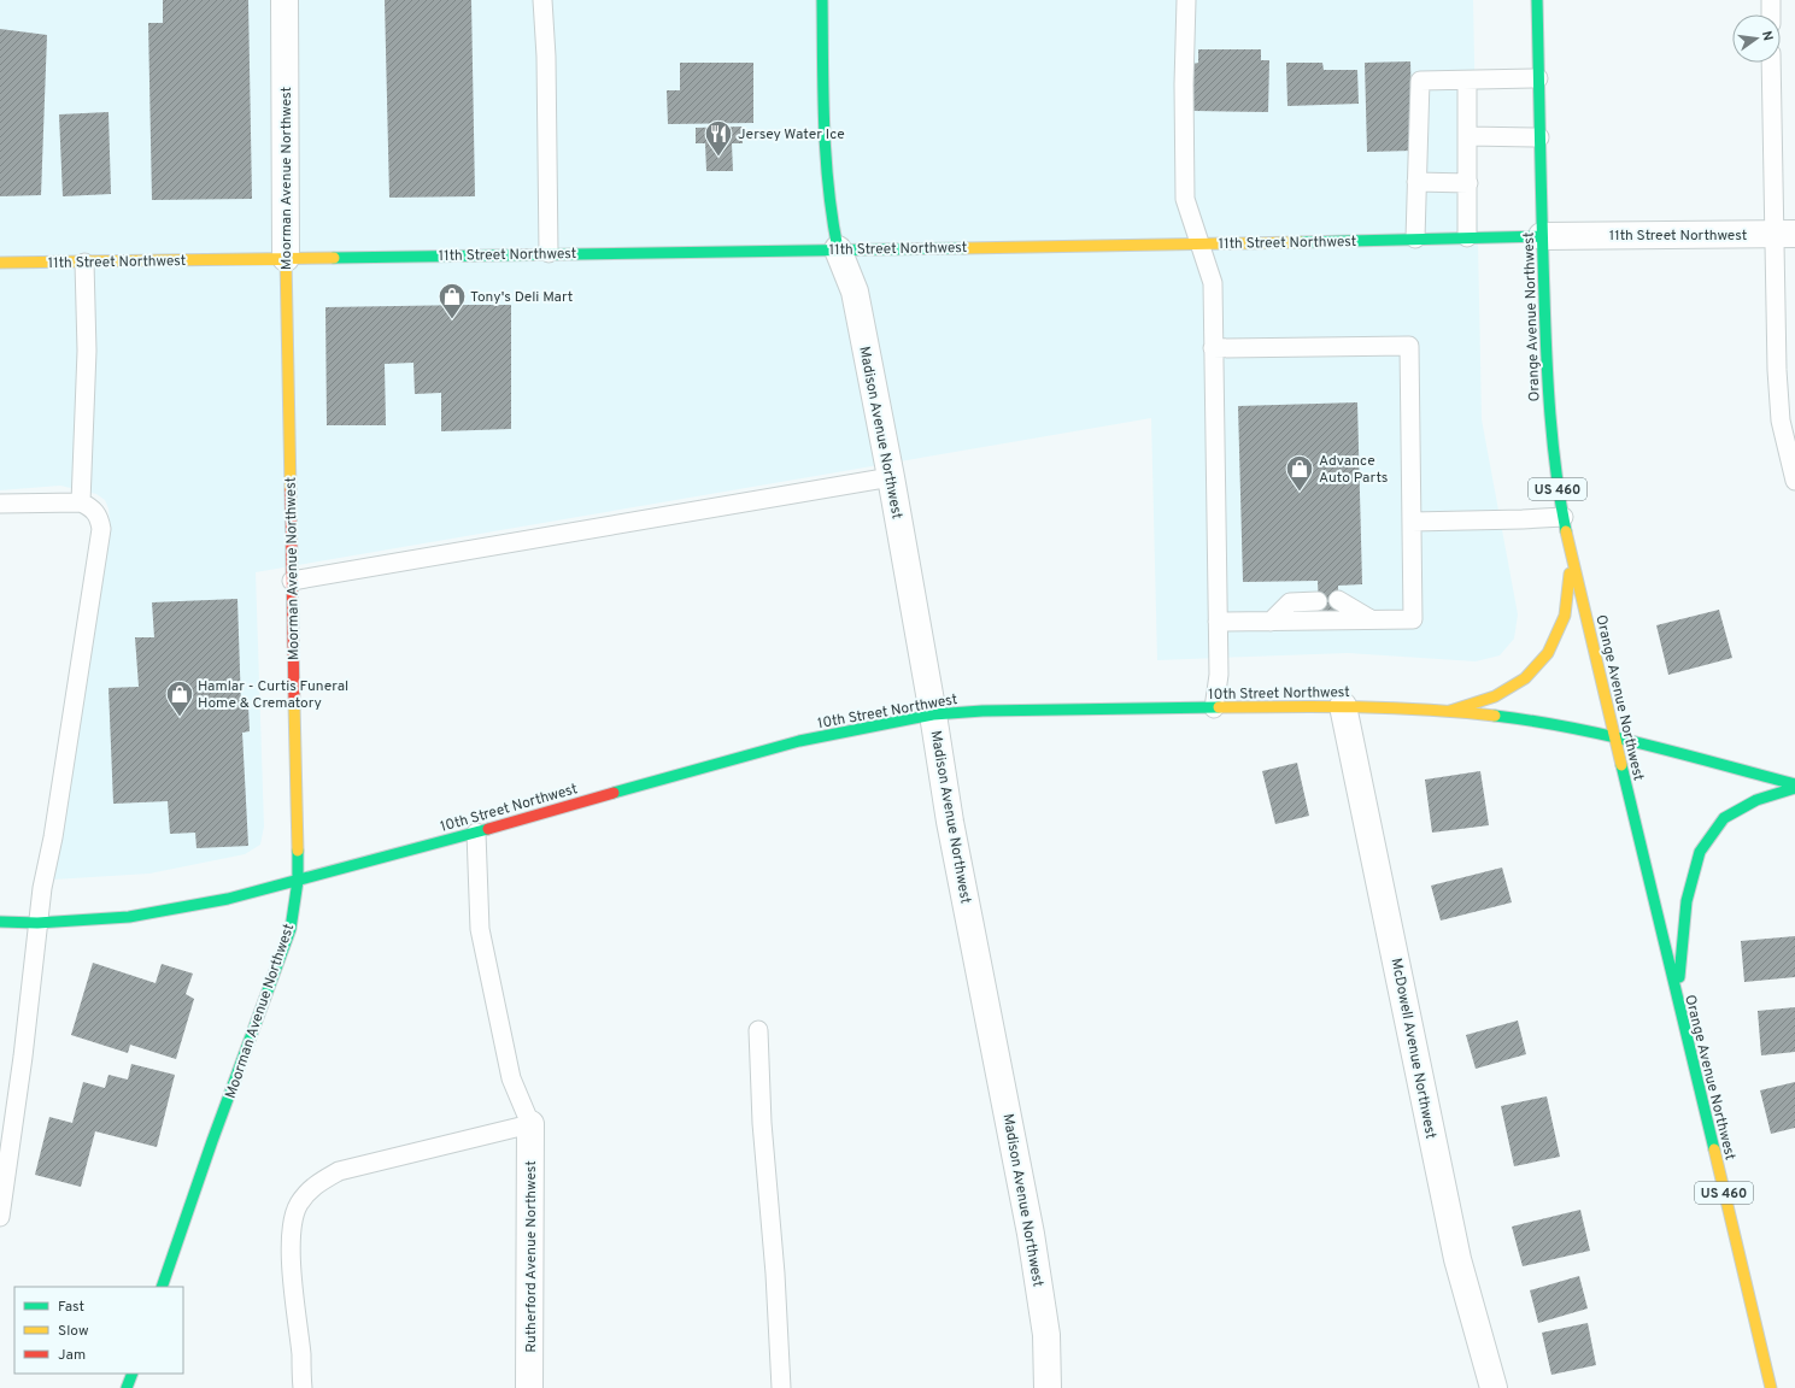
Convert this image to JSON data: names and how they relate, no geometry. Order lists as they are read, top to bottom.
{
  "streets": {
    "main road": [
      "Moorman Avenue Northwest",
      "11th Street Northwest",
      "Orange Avenue Northwest",
      "US 460",
      "10th Street Northwest"
    ],
    "street": ["Madison Avenue Northwest", "McDowell Avenue Northwest", "Rutherford Avenue Northwest"]
  },
  "crossings": [
    ["Moorman Avenue Northwest", "11th Street Northwest"],
    ["Moorman Avenue Northwest", "10th Street Northwest"],
    ["11th Street Northwest", "Orange Avenue Northwest"],
    ["11th Street Northwest", "Madison Avenue Northwest"],
    ["Orange Avenue Northwest", "10th Street Northwest"],
    ["Madison Avenue Northwest", "10th Street Northwest"],
    ["10th Street Northwest", "McDowell Avenue Northwest"]
  ],
  "places": {
    "restaurant": ["Jersey Water Ice"],
    "shop": ["Tony's Deli Mart", "Advance Auto Parts", "Hamlar - Curtis Funeral Home & Crematory"]
  },
  "legend": ["Fast", "Slow", "Jam"],
  "north": "right"
}
